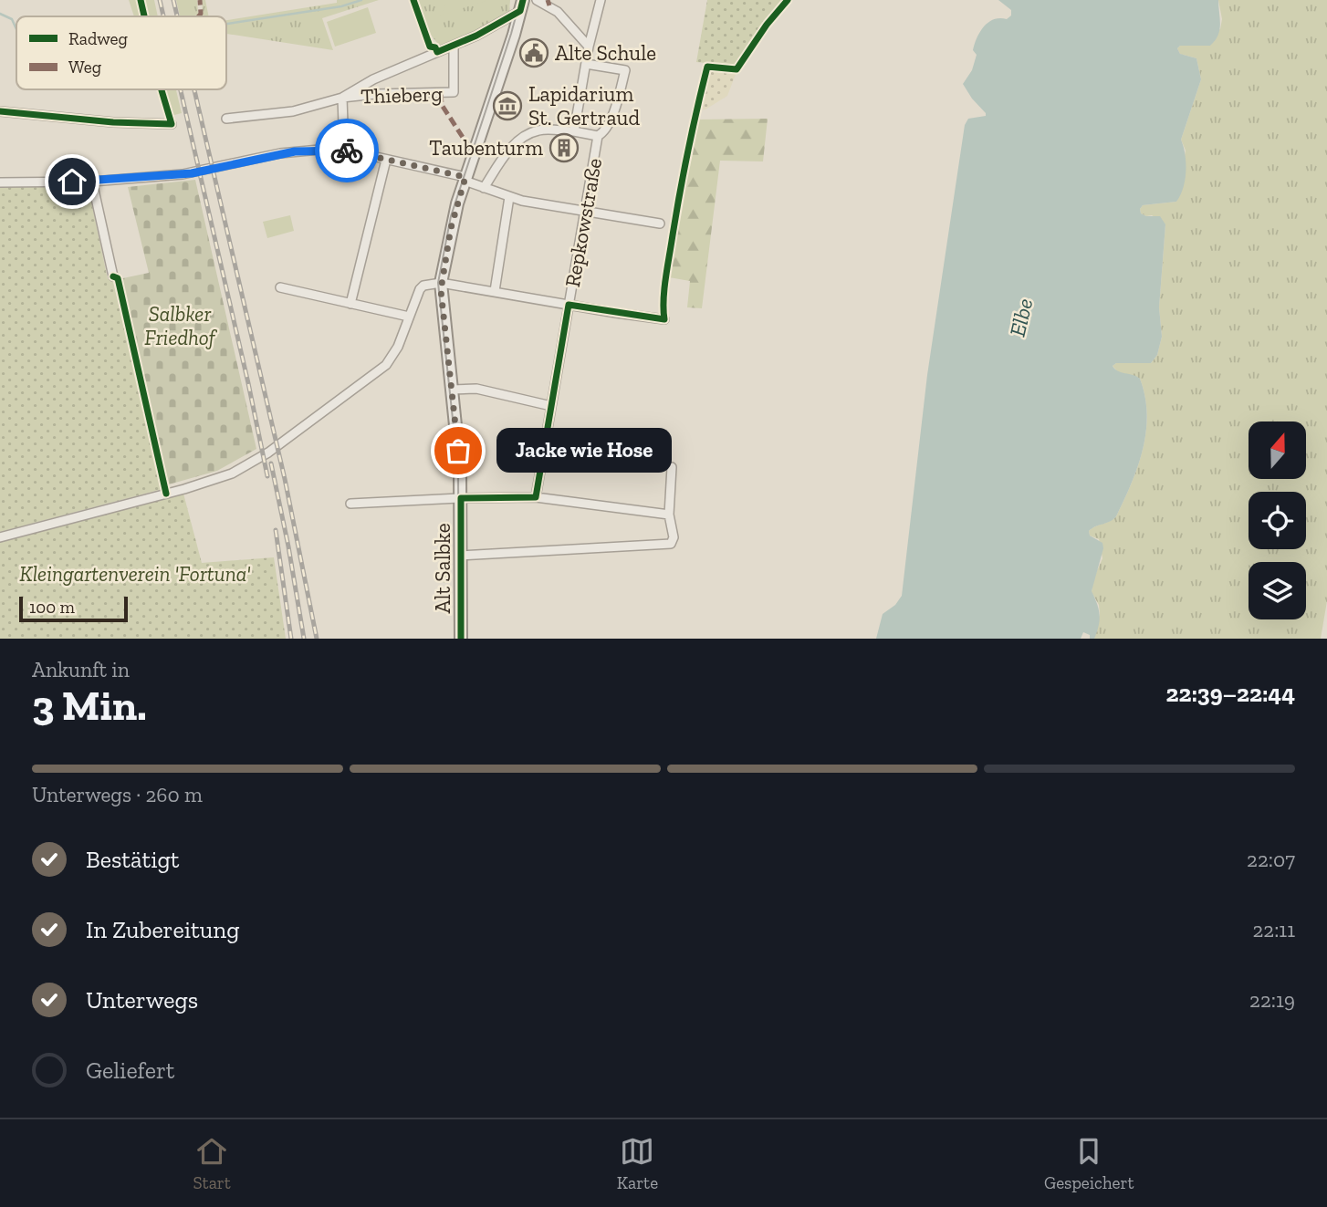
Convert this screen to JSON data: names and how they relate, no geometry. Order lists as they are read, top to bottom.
{
  "streets": {
    "main road": ["Alt Salbke"],
    "street": ["Thieberg", "Repkowstraße"]
  },
  "water": ["Elbe"],
  "parks": ["Salbker Friedhof", "Kleingartenverein 'Fortuna'"],
  "places": {
    "public building": ["Alte Schule"],
    "museum": ["Lapidarium St. Gertraud"],
    "building": ["Taubenturm"],
    "other": ["Jacke wie Hose"]
  },
  "legend": ["Radweg", "Weg"],
  "scale_bar": "100 m",
  "north": "top",
  "page": {
    "bubble": "Jacke wie Hose",
    "scale": "100 m",
    "heading": ["3 Min.", "Ankunft in", "22:39–22:44"],
    "bar": "Unterwegs · 260 m",
    "list": [
      ["Bestätigt", "22:07"],
      ["In Zubereitung", "22:11"],
      ["Unterwegs", "22:19"],
      "Geliefert"
    ],
    "tabs": ["Start", "Karte", "Gespeichert"]
  }
}
